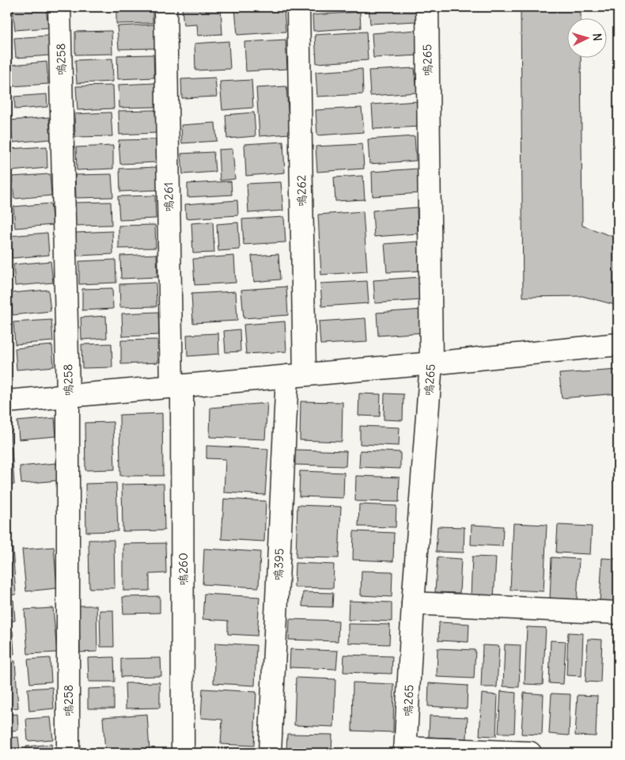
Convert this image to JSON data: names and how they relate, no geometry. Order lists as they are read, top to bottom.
{
  "streets": {
    "street": [
      "鳴258",
      "鳴265",
      "鳴262",
      "鳴261",
      "鳴395",
      "鳴260"
    ]
  },
  "crossings": [
    ["鳴262", "鳴395"],
    ["鳴261", "鳴260"]
  ],
  "north": "right"
}
